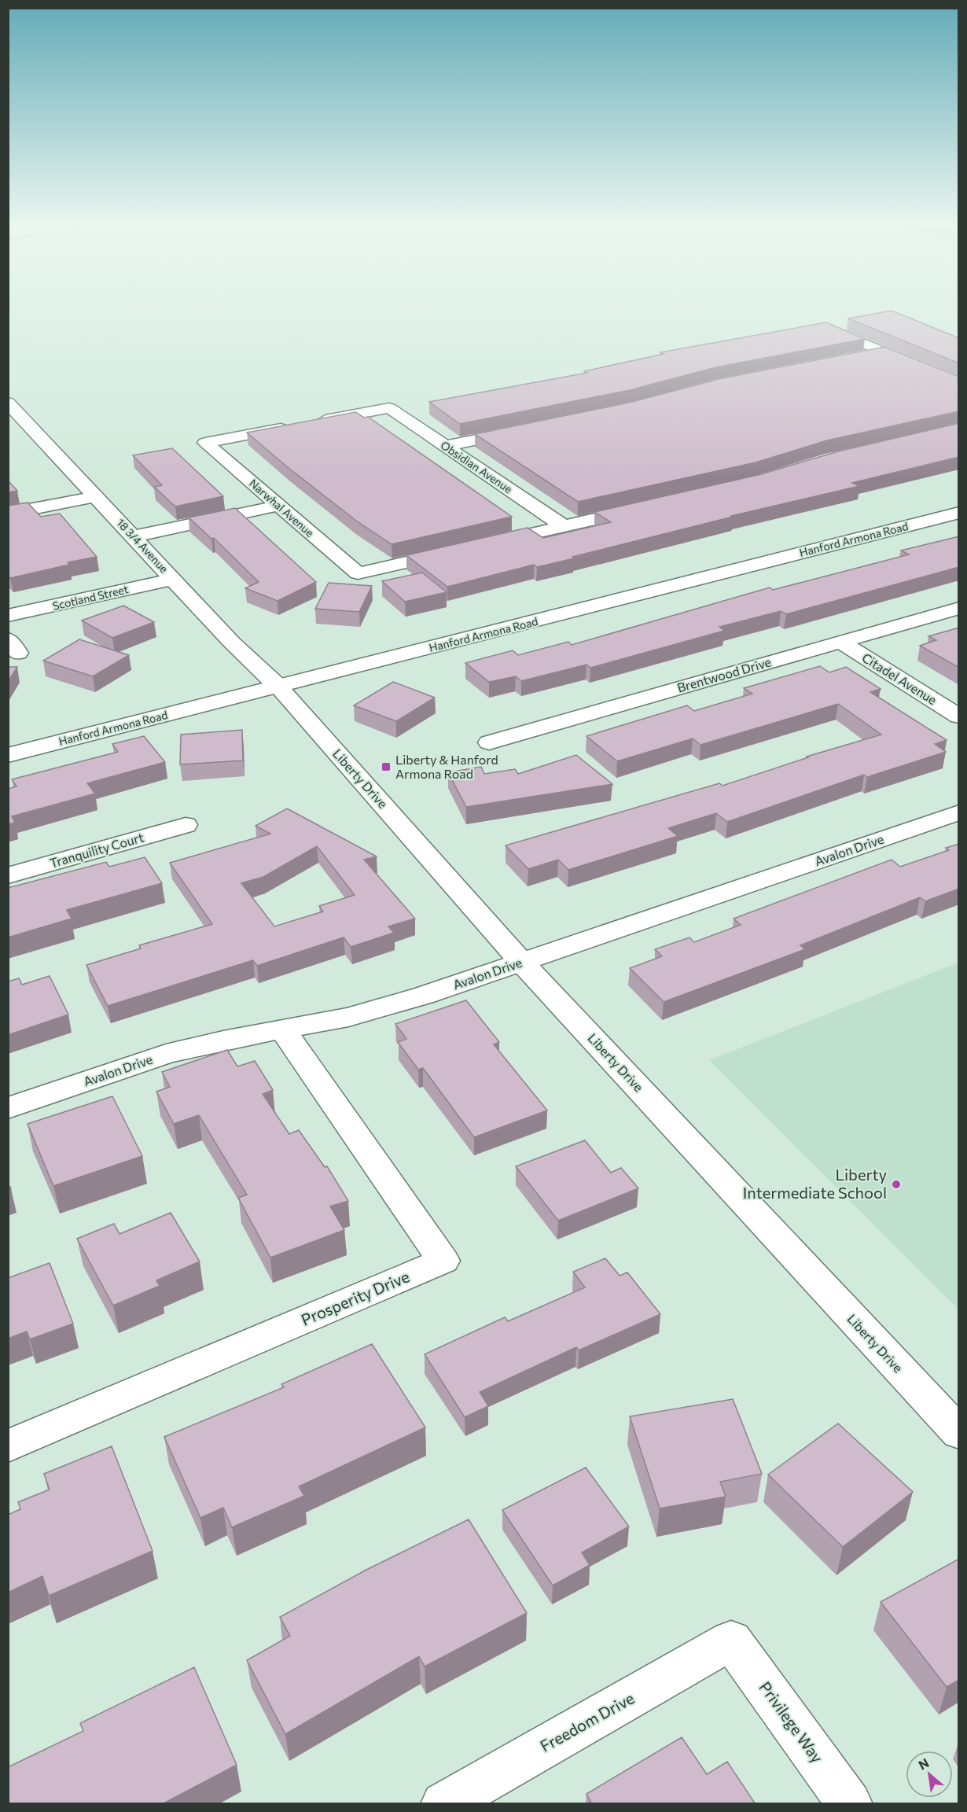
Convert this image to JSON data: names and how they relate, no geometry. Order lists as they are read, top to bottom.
{
  "streets": {
    "street": [
      "Obsidian Avenue",
      "Narwhal Avenue",
      "Hanford Armona Road",
      "18 3/4 Avenue",
      "Scotland Street",
      "Brentwood Drive",
      "Citadel Avenue",
      "Liberty Drive",
      "Tranquility Court",
      "Avalon Drive",
      "Prosperity Drive",
      "Freedom Drive",
      "Privilege Way"
    ]
  },
  "crossings": [
    ["Obsidian Avenue", "Narwhal Avenue"],
    ["Hanford Armona Road", "18 3/4 Avenue"],
    ["Hanford Armona Road", "Liberty Drive"],
    ["18 3/4 Avenue", "Scotland Street"],
    ["18 3/4 Avenue", "Liberty Drive"],
    ["Brentwood Drive", "Citadel Avenue"],
    ["Liberty Drive", "Avalon Drive"],
    ["Avalon Drive", "Prosperity Drive"],
    ["Freedom Drive", "Privilege Way"]
  ],
  "places": {
    "transit": ["Liberty & Hanford Armona Road"],
    "other": ["Liberty Intermediate School"]
  },
  "north": "top left"
}
